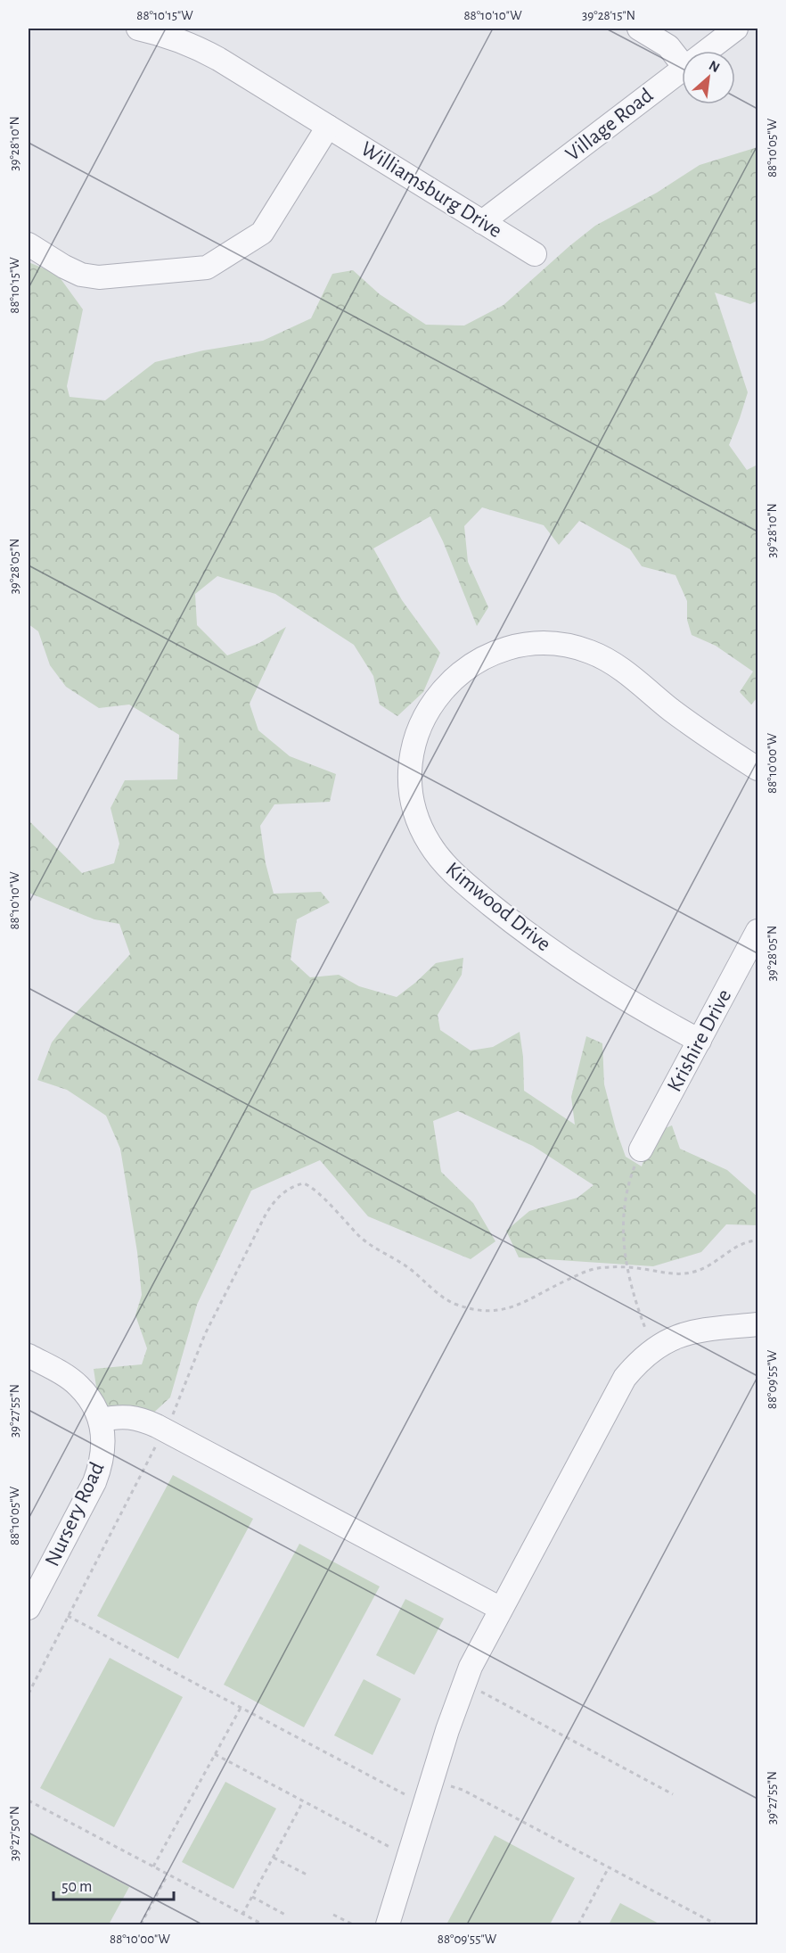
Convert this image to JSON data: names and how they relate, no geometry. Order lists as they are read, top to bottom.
{
  "streets": {
    "street": [
      "Village Road",
      "Williamsburg Drive",
      "Kimwood Drive",
      "Krishire Drive",
      "Nursery Road"
    ]
  },
  "crossings": [
    ["Village Road", "Williamsburg Drive"],
    ["Kimwood Drive", "Krishire Drive"]
  ],
  "scale_bar": "50 m",
  "north": "top right",
  "coordinates": [
    "88°10'15\"W",
    "88°10'10\"W",
    "39°28'15\"N",
    "39°28'10\"N",
    "88°10'05\"W",
    "39°28'05\"N",
    "88°10'00\"W",
    "88°09'55\"W",
    "39°27'55\"N",
    "39°27'50\"N"
  ]
}
